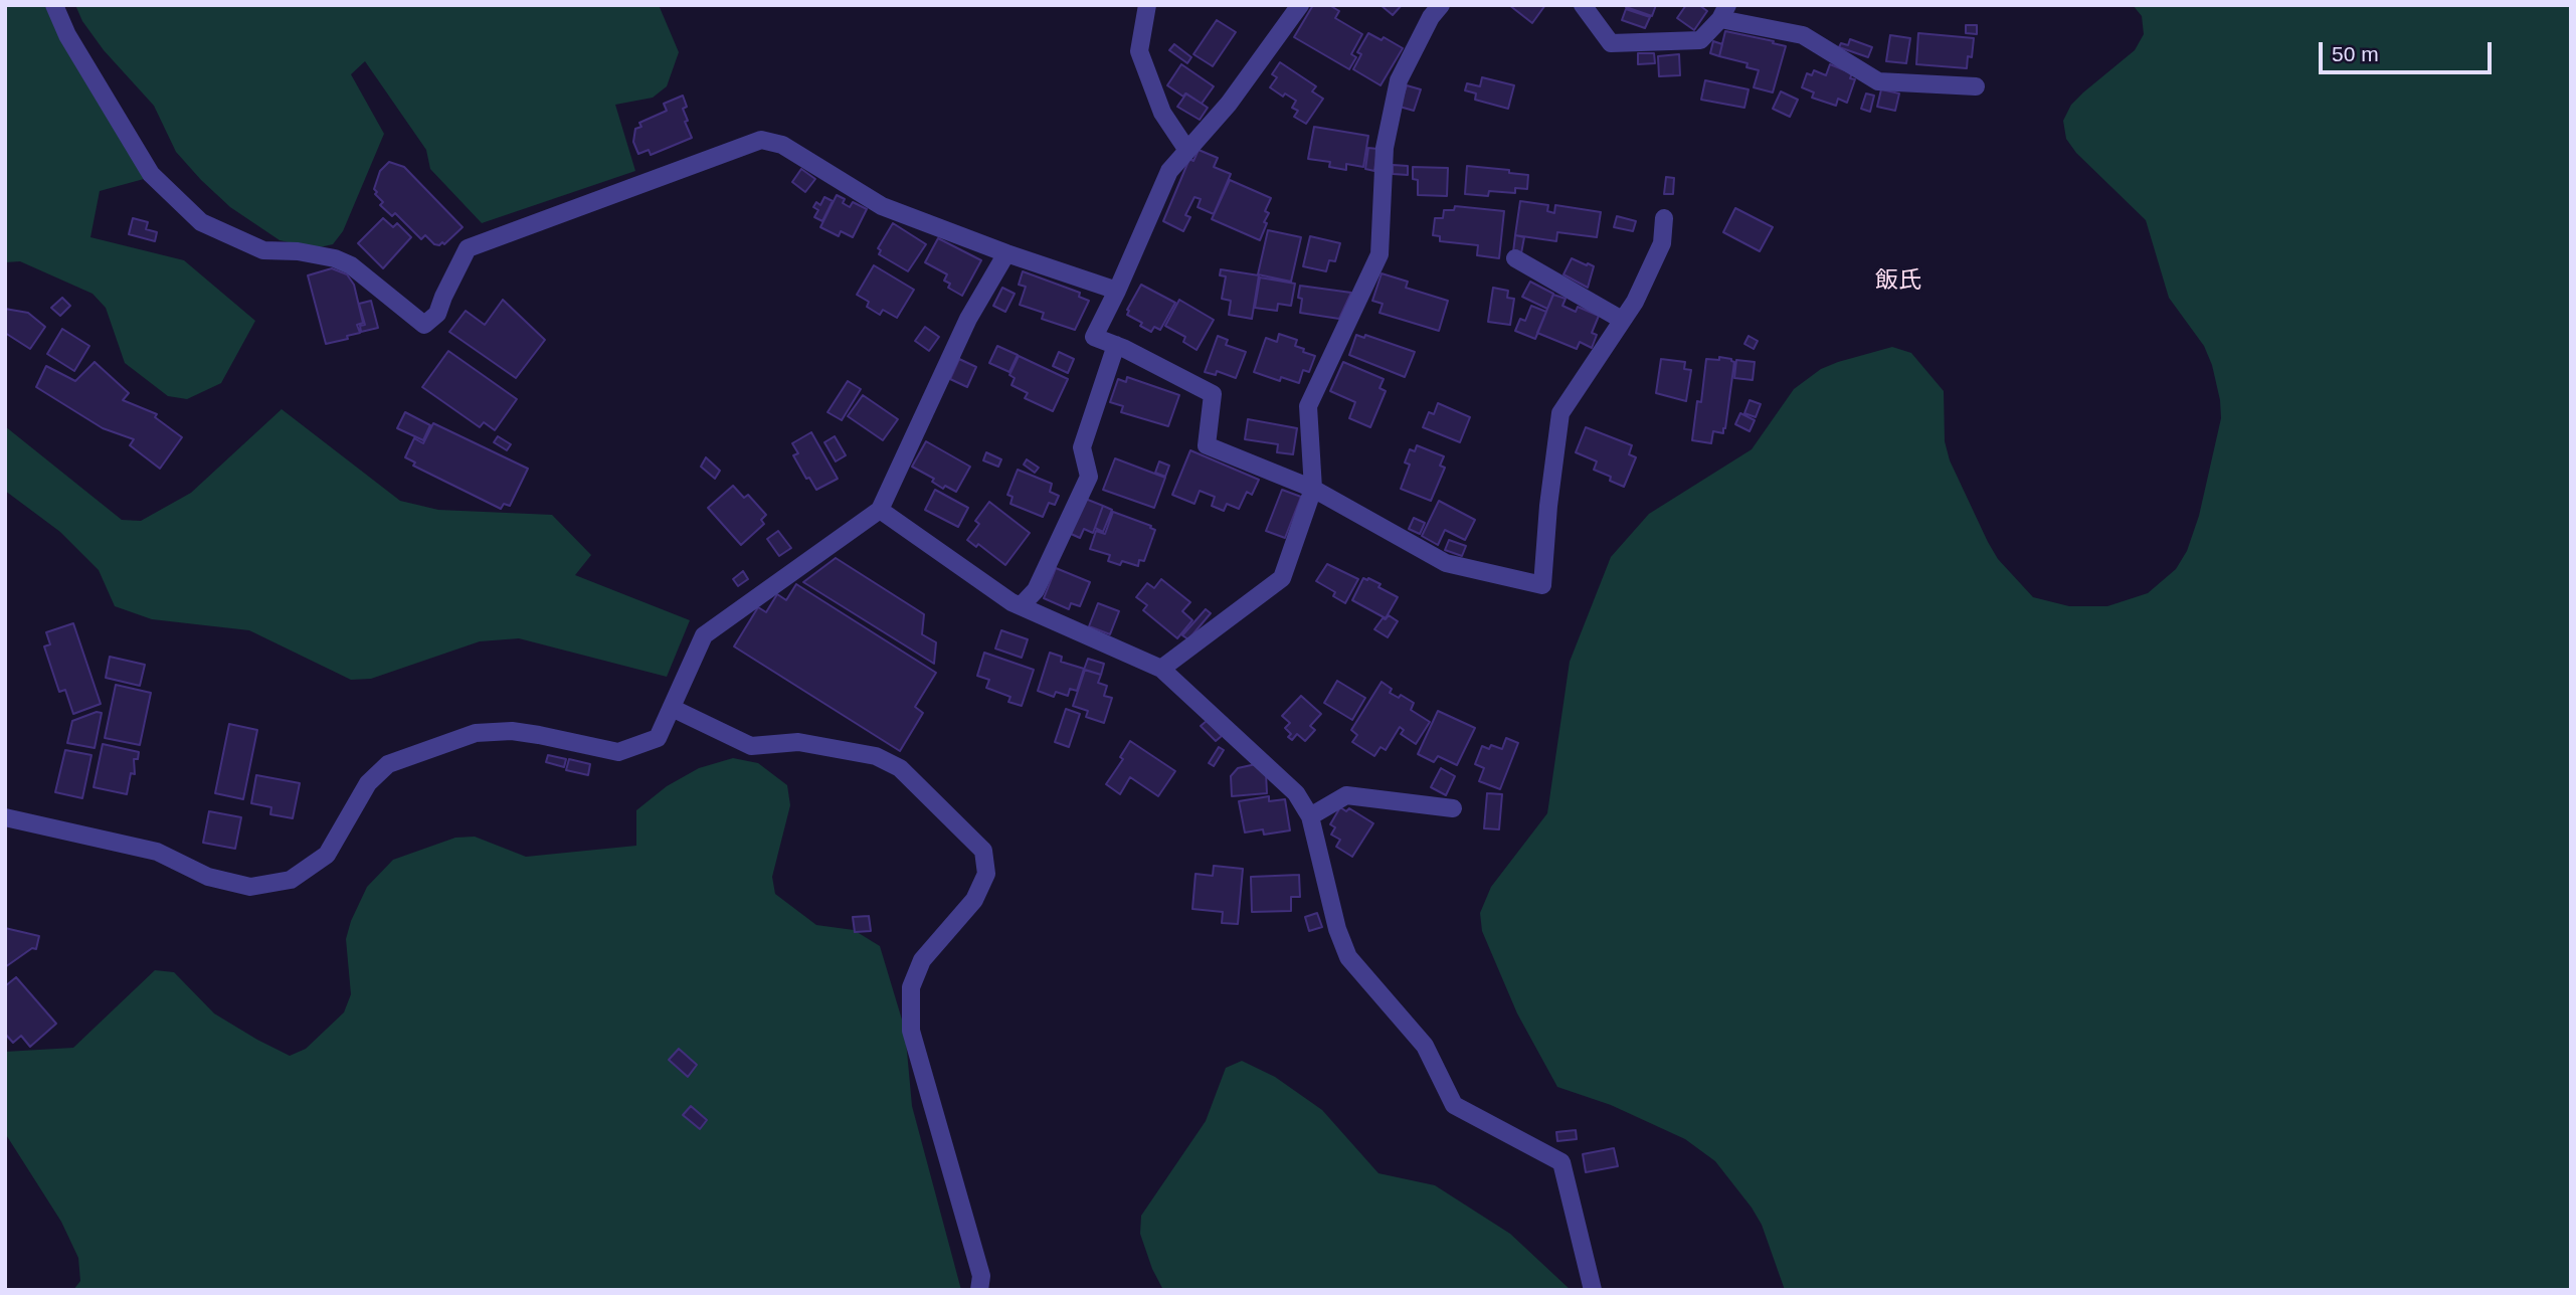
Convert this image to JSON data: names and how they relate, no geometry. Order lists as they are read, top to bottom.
{
  "districts": ["飯氏"],
  "scale_bar": "50 m"
}
